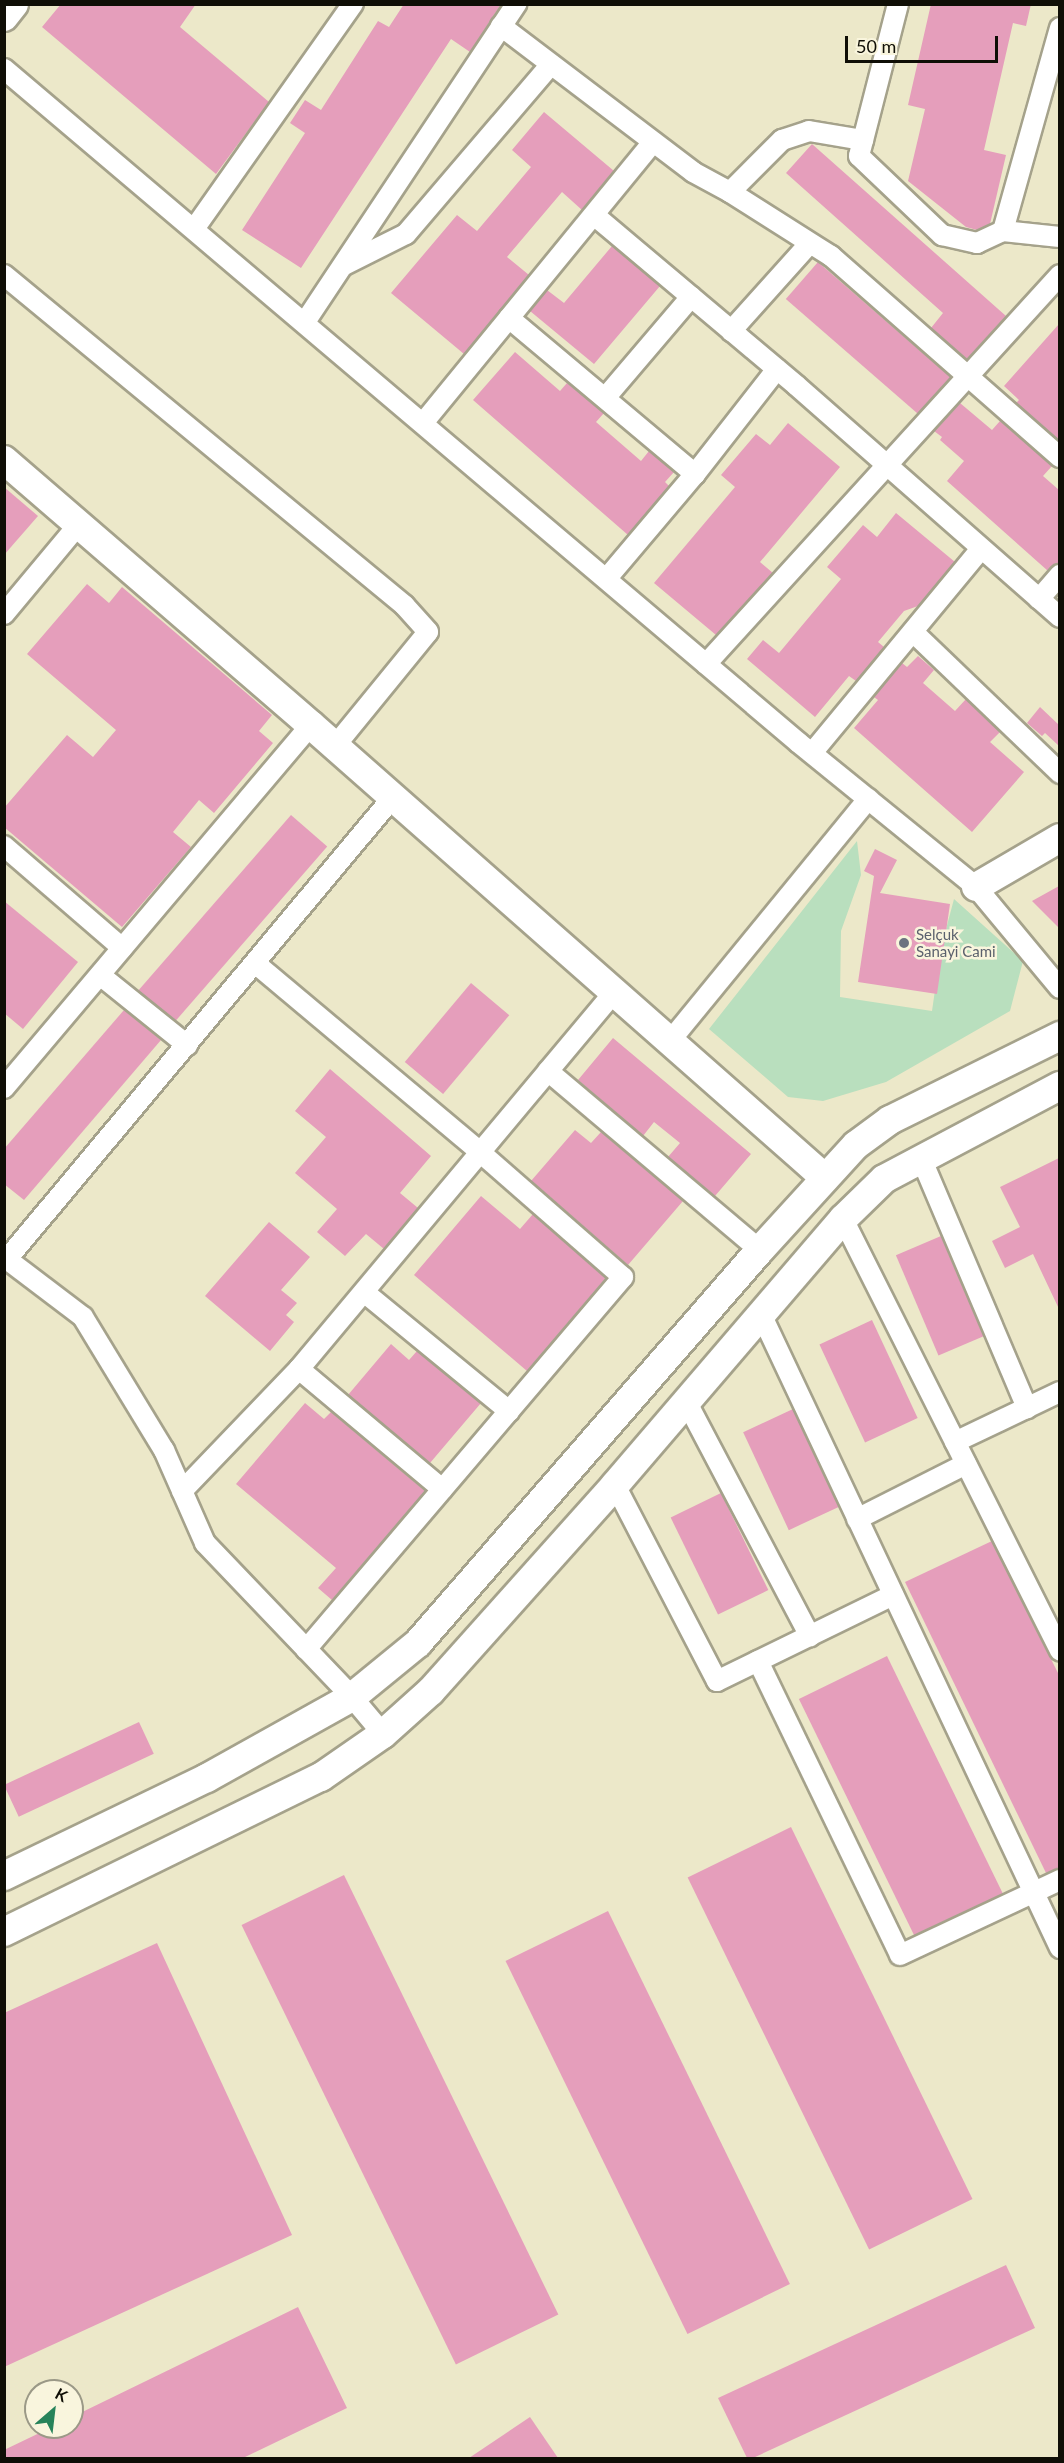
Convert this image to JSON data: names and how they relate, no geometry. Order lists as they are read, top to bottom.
{
  "places": ["Selçuk Sanayi Cami"],
  "scale_bar": "50 m",
  "north": "top right"
}
